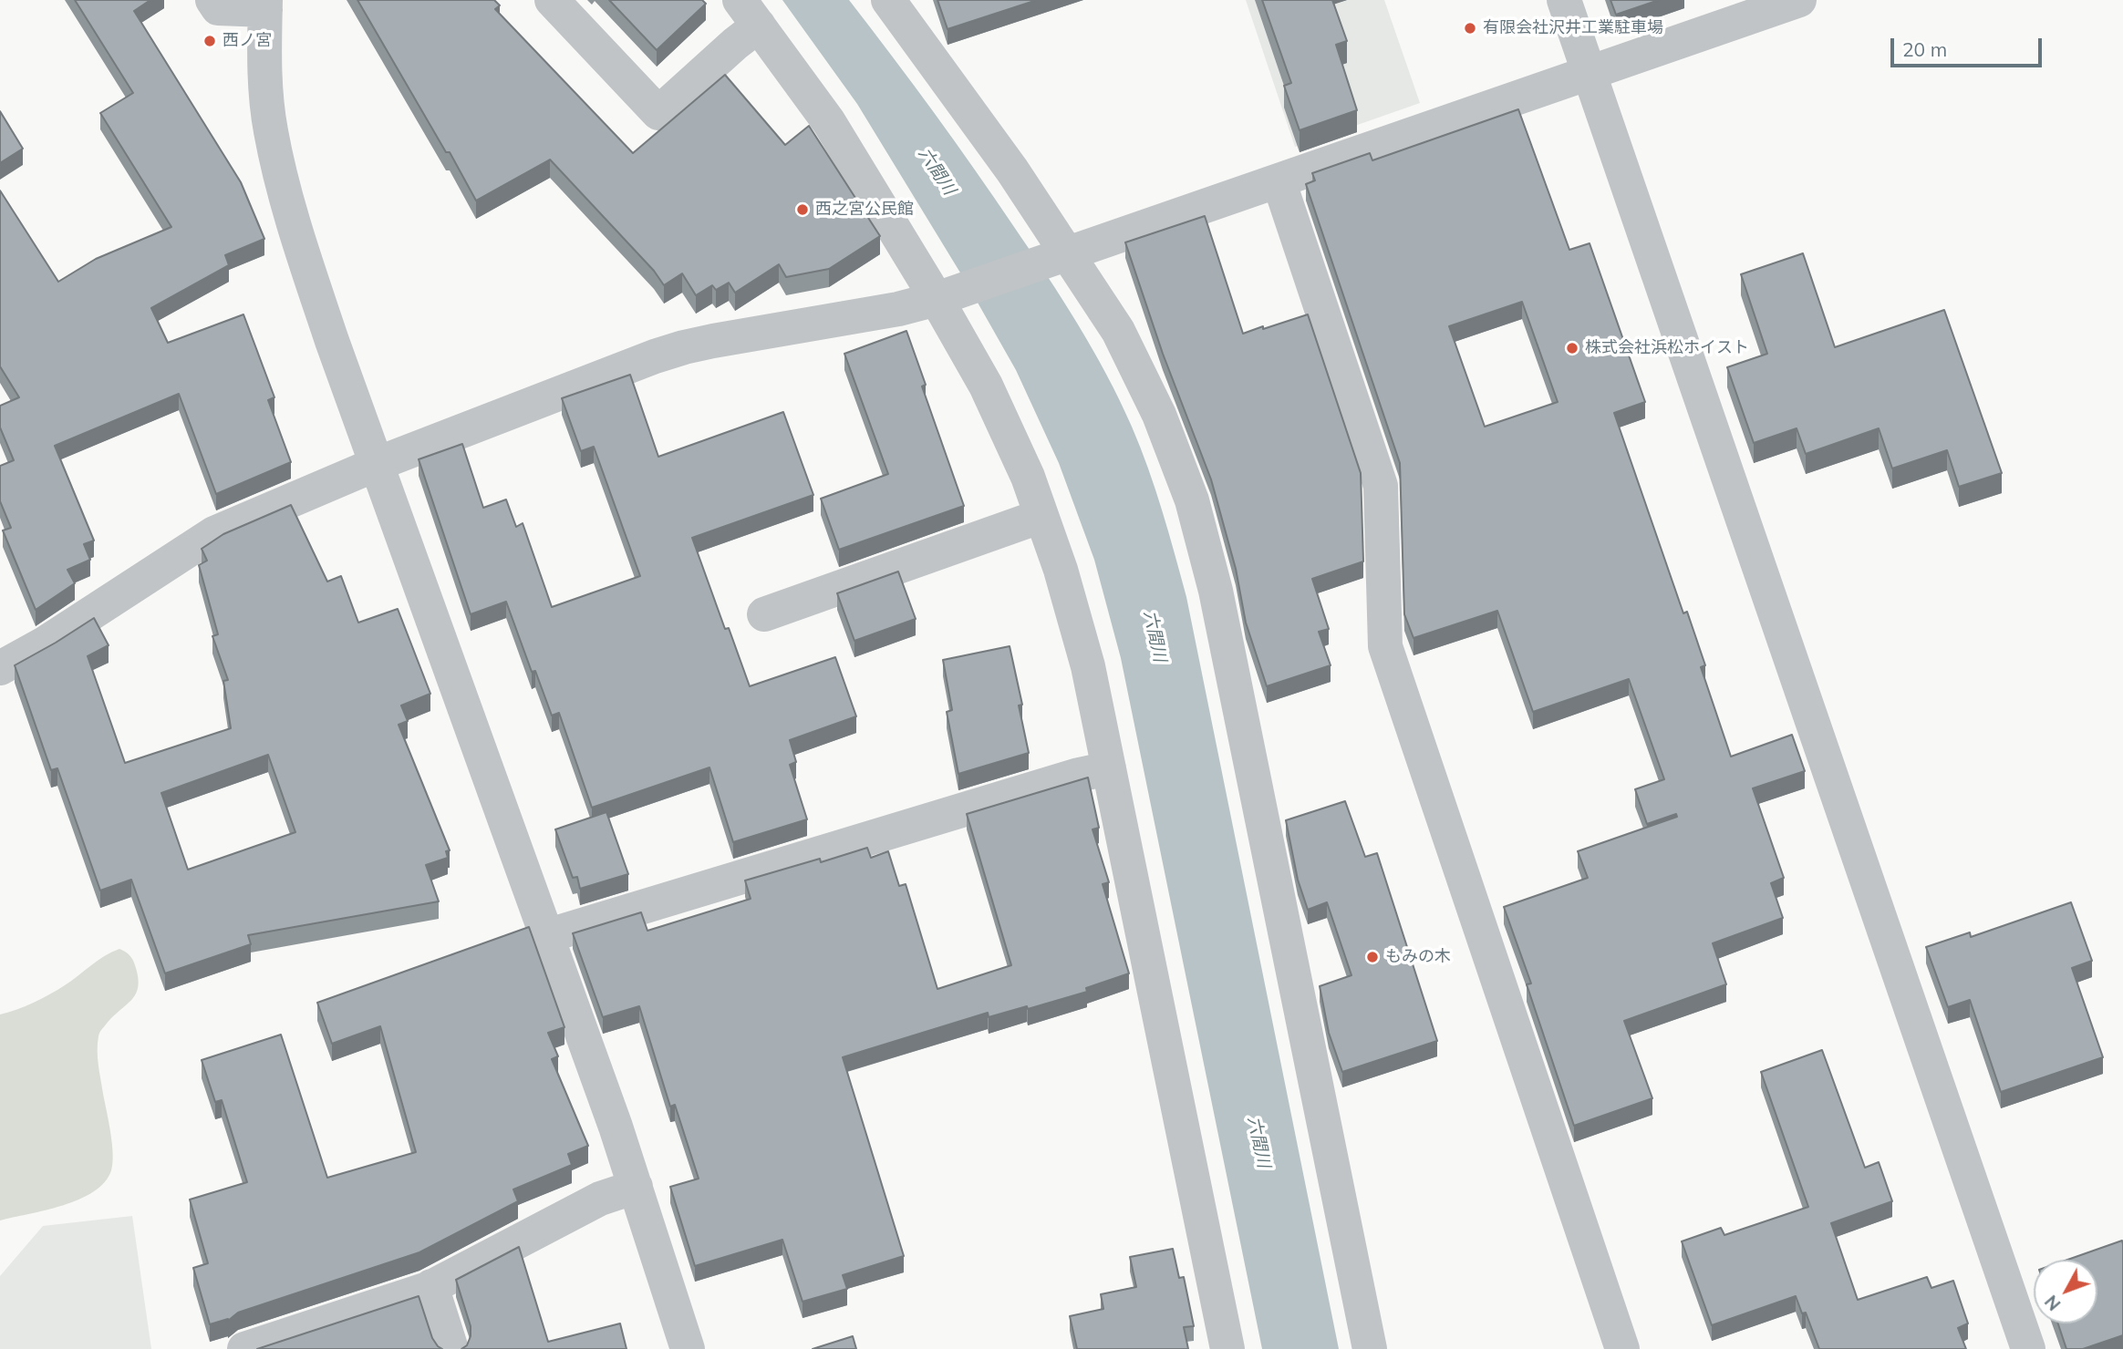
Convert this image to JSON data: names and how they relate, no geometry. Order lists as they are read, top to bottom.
{
  "water": ["六間川"],
  "places": [
    "有限会社沢井工業駐車場",
    "西ノ宮",
    "西之宮公民館",
    "株式会社浜松ホイスト",
    "もみの木"
  ],
  "scale_bar": "20 m",
  "north": "bottom left"
}
